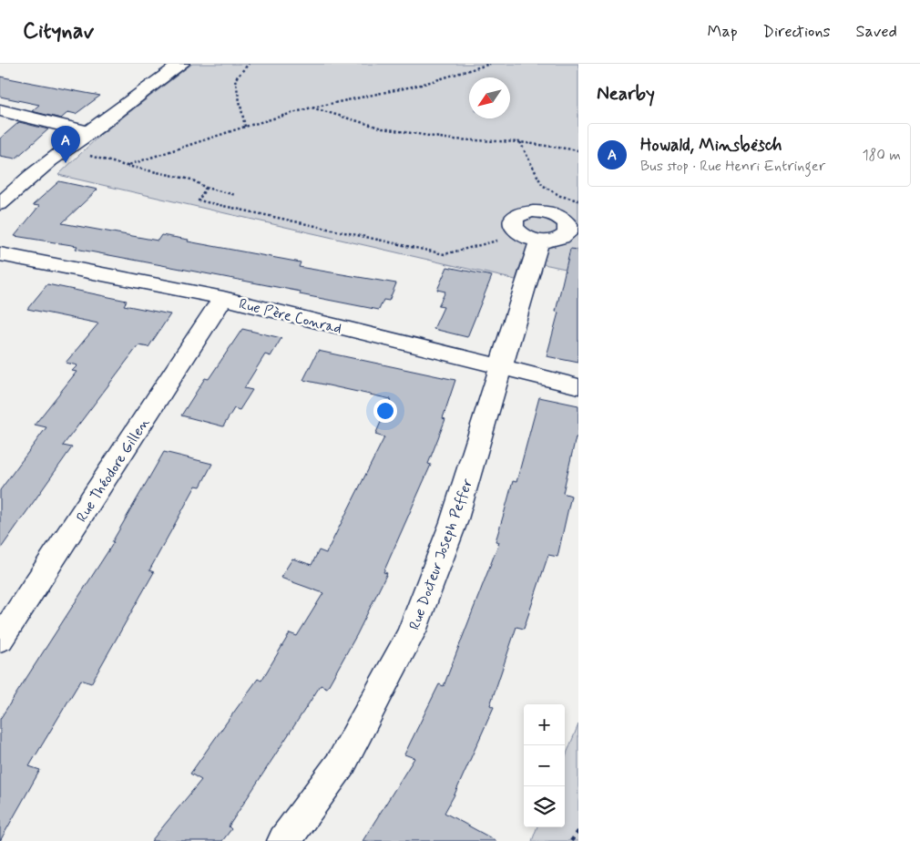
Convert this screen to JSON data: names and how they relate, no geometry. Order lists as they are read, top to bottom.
{
  "streets": {
    "street": ["Rue Père Conrad", "Rue Théodore Gillen", "Rue Docteur Joseph Peffer"]
  },
  "crossings": [
    ["Rue Père Conrad", "Rue Théodore Gillen"],
    ["Rue Père Conrad", "Rue Docteur Joseph Peffer"]
  ],
  "north": "bottom left",
  "page": {
    "header": "Citynav",
    "nav": ["Map", "Directions", "Saved"],
    "heading": "Nearby",
    "list": [
      {
        "mark": "A",
        "name": "Howald, Minsbësch",
        "note": "Bus stop · Rue Henri Entringer",
        "value": "180 m"
      }
    ],
    "pins": "A",
    "map_buttons": ["+", "−"]
  }
}
